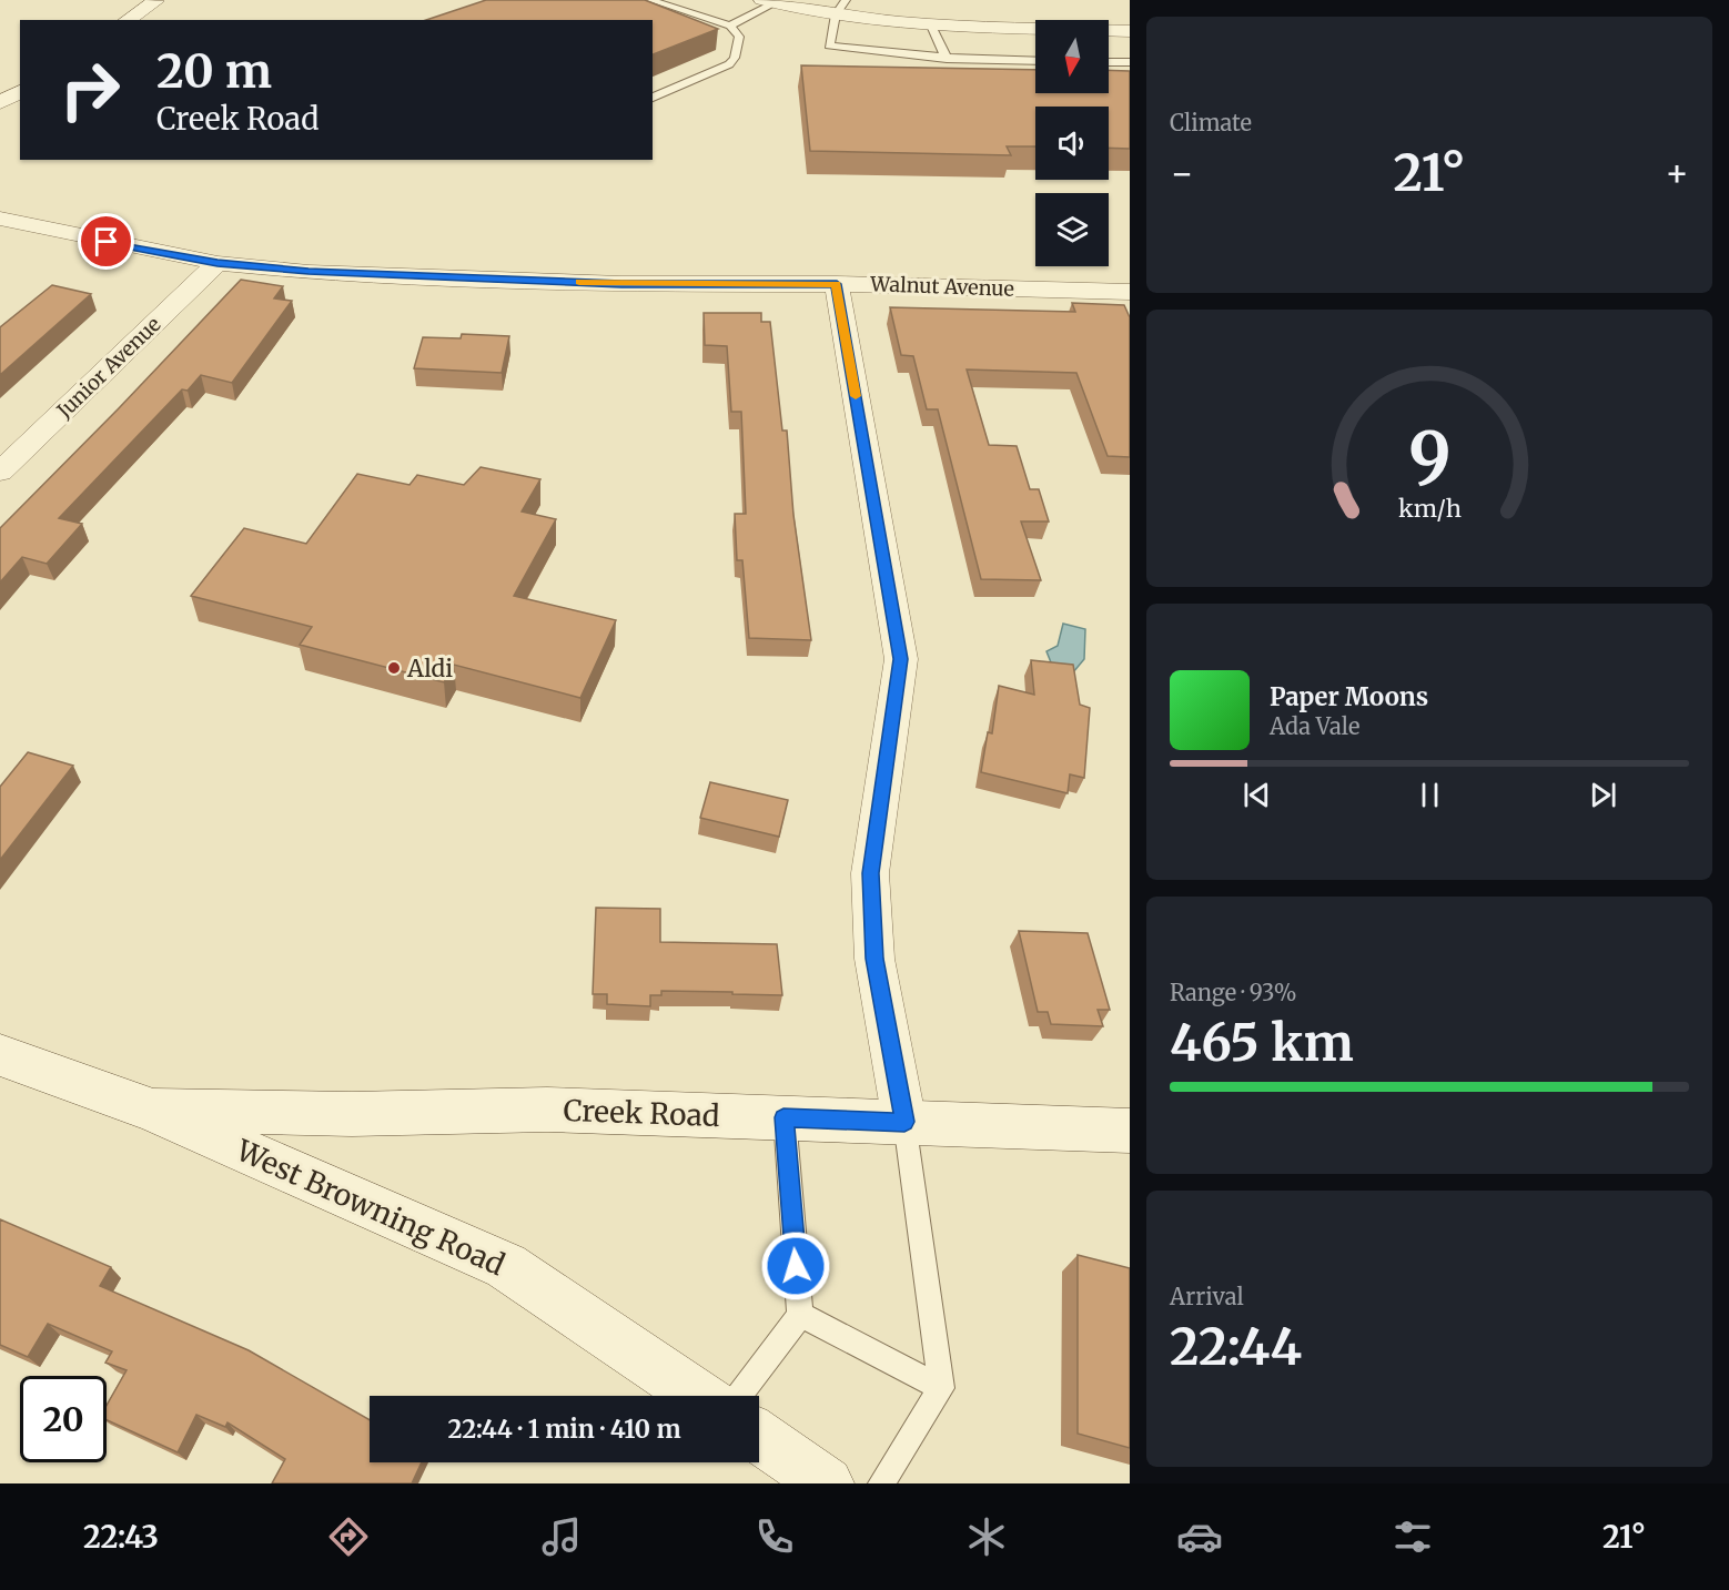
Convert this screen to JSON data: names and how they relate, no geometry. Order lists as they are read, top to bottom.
{
  "streets": {
    "main road": ["Creek Road", "West Browning Road"],
    "street": ["Walnut Avenue", "Junior Avenue"]
  },
  "crossings": [
    ["Walnut Avenue", "Junior Avenue"],
    ["Creek Road", "West Browning Road"]
  ],
  "places": ["Aldi"],
  "north": "bottom",
  "page": {
    "tile": [
      "Climate",
      ["Range · 93%", "465 km"],
      ["Arrival", "22:44"]
    ],
    "turn": ["20 m", "Creek Road"],
    "heat": ["−", "21°", "+"],
    "song": ["Paper Moons", "Ada Vale"],
    "limit": "20",
    "trip": "22:44 · 1 min · 410 m",
    "tabs": ["22:43", "21°"],
    "gauge": ["9", "km/h"]
  }
}
